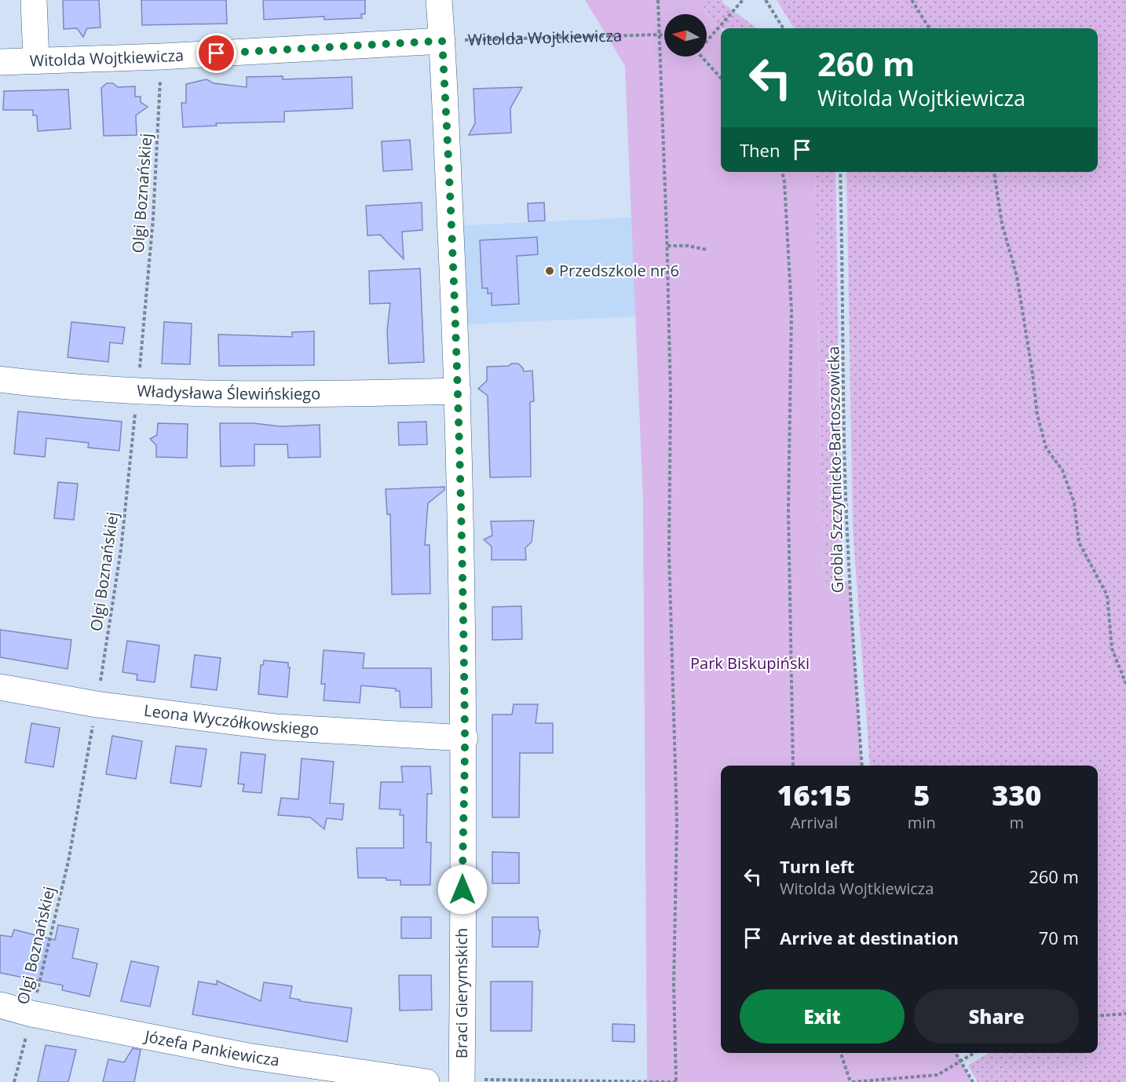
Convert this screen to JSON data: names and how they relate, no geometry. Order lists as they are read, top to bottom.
{
  "streets": {
    "street": [
      "Witolda Wojtkiewicza",
      "Władysława Ślewińskiego",
      "Leona Wyczółkowskiego",
      "Braci Gierymskich",
      "Józefa Pankiewicza"
    ],
    "path": ["Olgi Boznańskiej", "Grobla Szczytnicko-Bartoszowicka"]
  },
  "crossings": [
    ["Witolda Wojtkiewicza", "Olgi Boznańskiej"],
    ["Witolda Wojtkiewicza", "Braci Gierymskich"],
    ["Olgi Boznańskiej", "Władysława Ślewińskiego"],
    ["Olgi Boznańskiej", "Leona Wyczółkowskiego"],
    ["Olgi Boznańskiej", "Józefa Pankiewicza"],
    ["Władysława Ślewińskiego", "Braci Gierymskich"],
    ["Leona Wyczółkowskiego", "Braci Gierymskich"]
  ],
  "parks": ["Park Biskupiński"],
  "places": ["Przedszkole nr 6"],
  "north": "left",
  "page": {
    "turn": ["260 m", "Witolda Wojtkiewicza"],
    "then": "Then",
    "eta": [
      "16:15",
      "Arrival",
      "5",
      "min",
      "330",
      "m"
    ],
    "list": [
      {
        "name": "Turn left",
        "note": "Witolda Wojtkiewicza",
        "value": "260 m"
      },
      {
        "name": "Arrive at destination",
        "value": "70 m"
      }
    ],
    "buttons": ["Exit", "Share"]
  }
}
